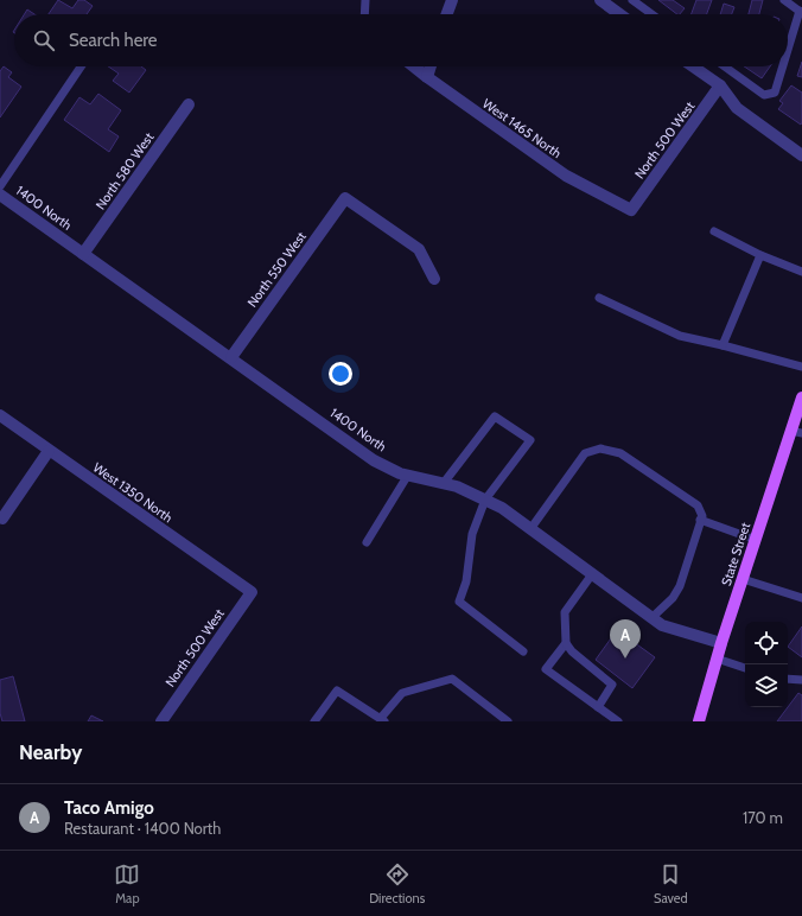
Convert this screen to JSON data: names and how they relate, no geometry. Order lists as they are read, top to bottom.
{
  "streets": {
    "main road": ["State Street"],
    "street": [
      "West 1465 North",
      "North 500 West",
      "North 580 West",
      "1400 North",
      "North 550 West",
      "West 1350 North"
    ]
  },
  "crossings": [
    ["West 1465 North", "North 500 West"],
    ["North 500 West", "West 1350 North"],
    ["North 580 West", "1400 North"],
    ["1400 North", "North 550 West"],
    ["1400 North", "State Street"]
  ],
  "page": {
    "search": "Search here",
    "pins": "A",
    "heading": "Nearby",
    "list": [
      {
        "mark": "A",
        "name": "Taco Amigo",
        "note": "Restaurant · 1400 North",
        "value": "170 m"
      }
    ],
    "nav": ["Map", "Directions", "Saved"]
  }
}
